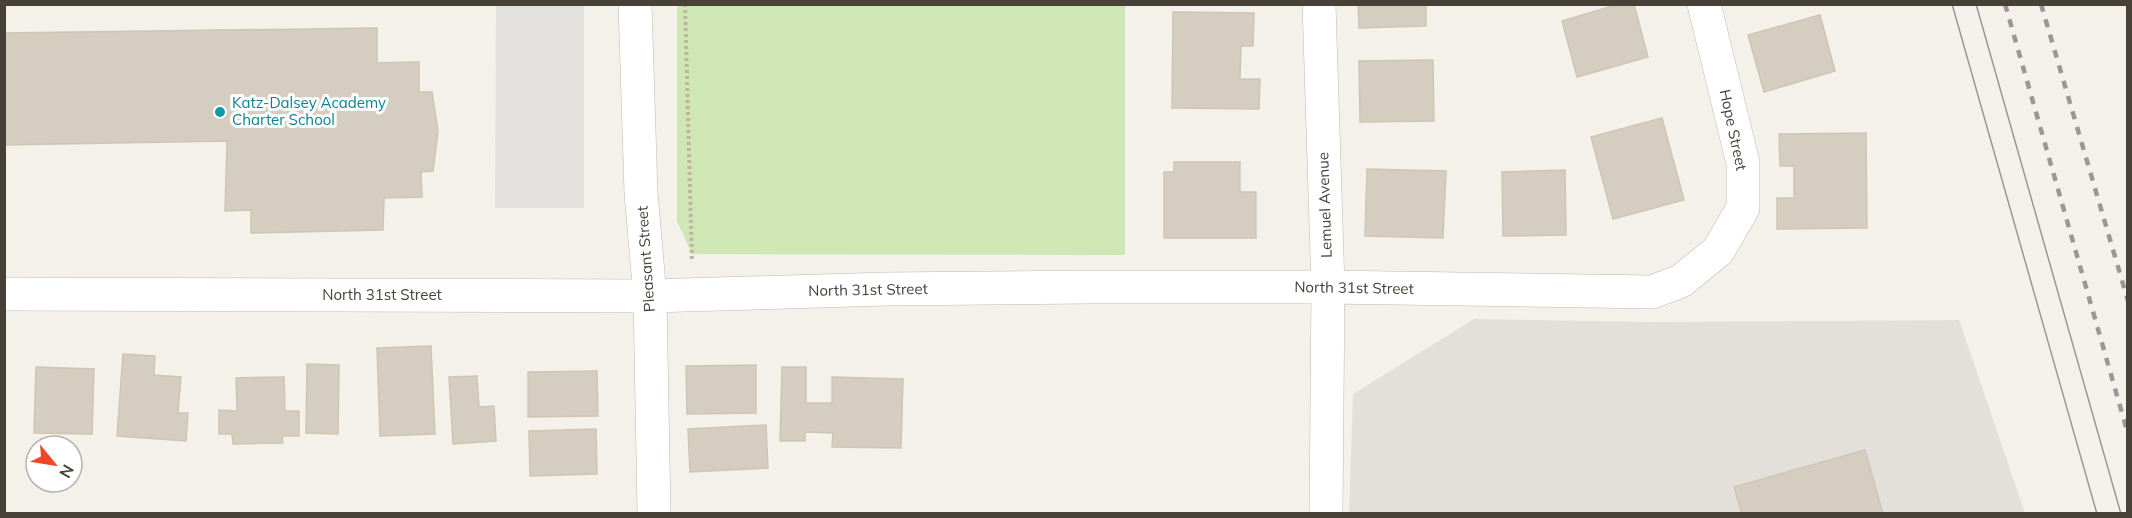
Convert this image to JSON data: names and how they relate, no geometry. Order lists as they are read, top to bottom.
{
  "streets": {
    "street": [
      "Hope Street",
      "Lemuel Avenue",
      "Pleasant Street",
      "North 31st Street"
    ]
  },
  "crossings": [
    ["Hope Street", "North 31st Street"],
    ["Lemuel Avenue", "North 31st Street"],
    ["Pleasant Street", "North 31st Street"]
  ],
  "places": ["Katz-Dalsey Academy Charter School"],
  "north": "bottom right"
}
